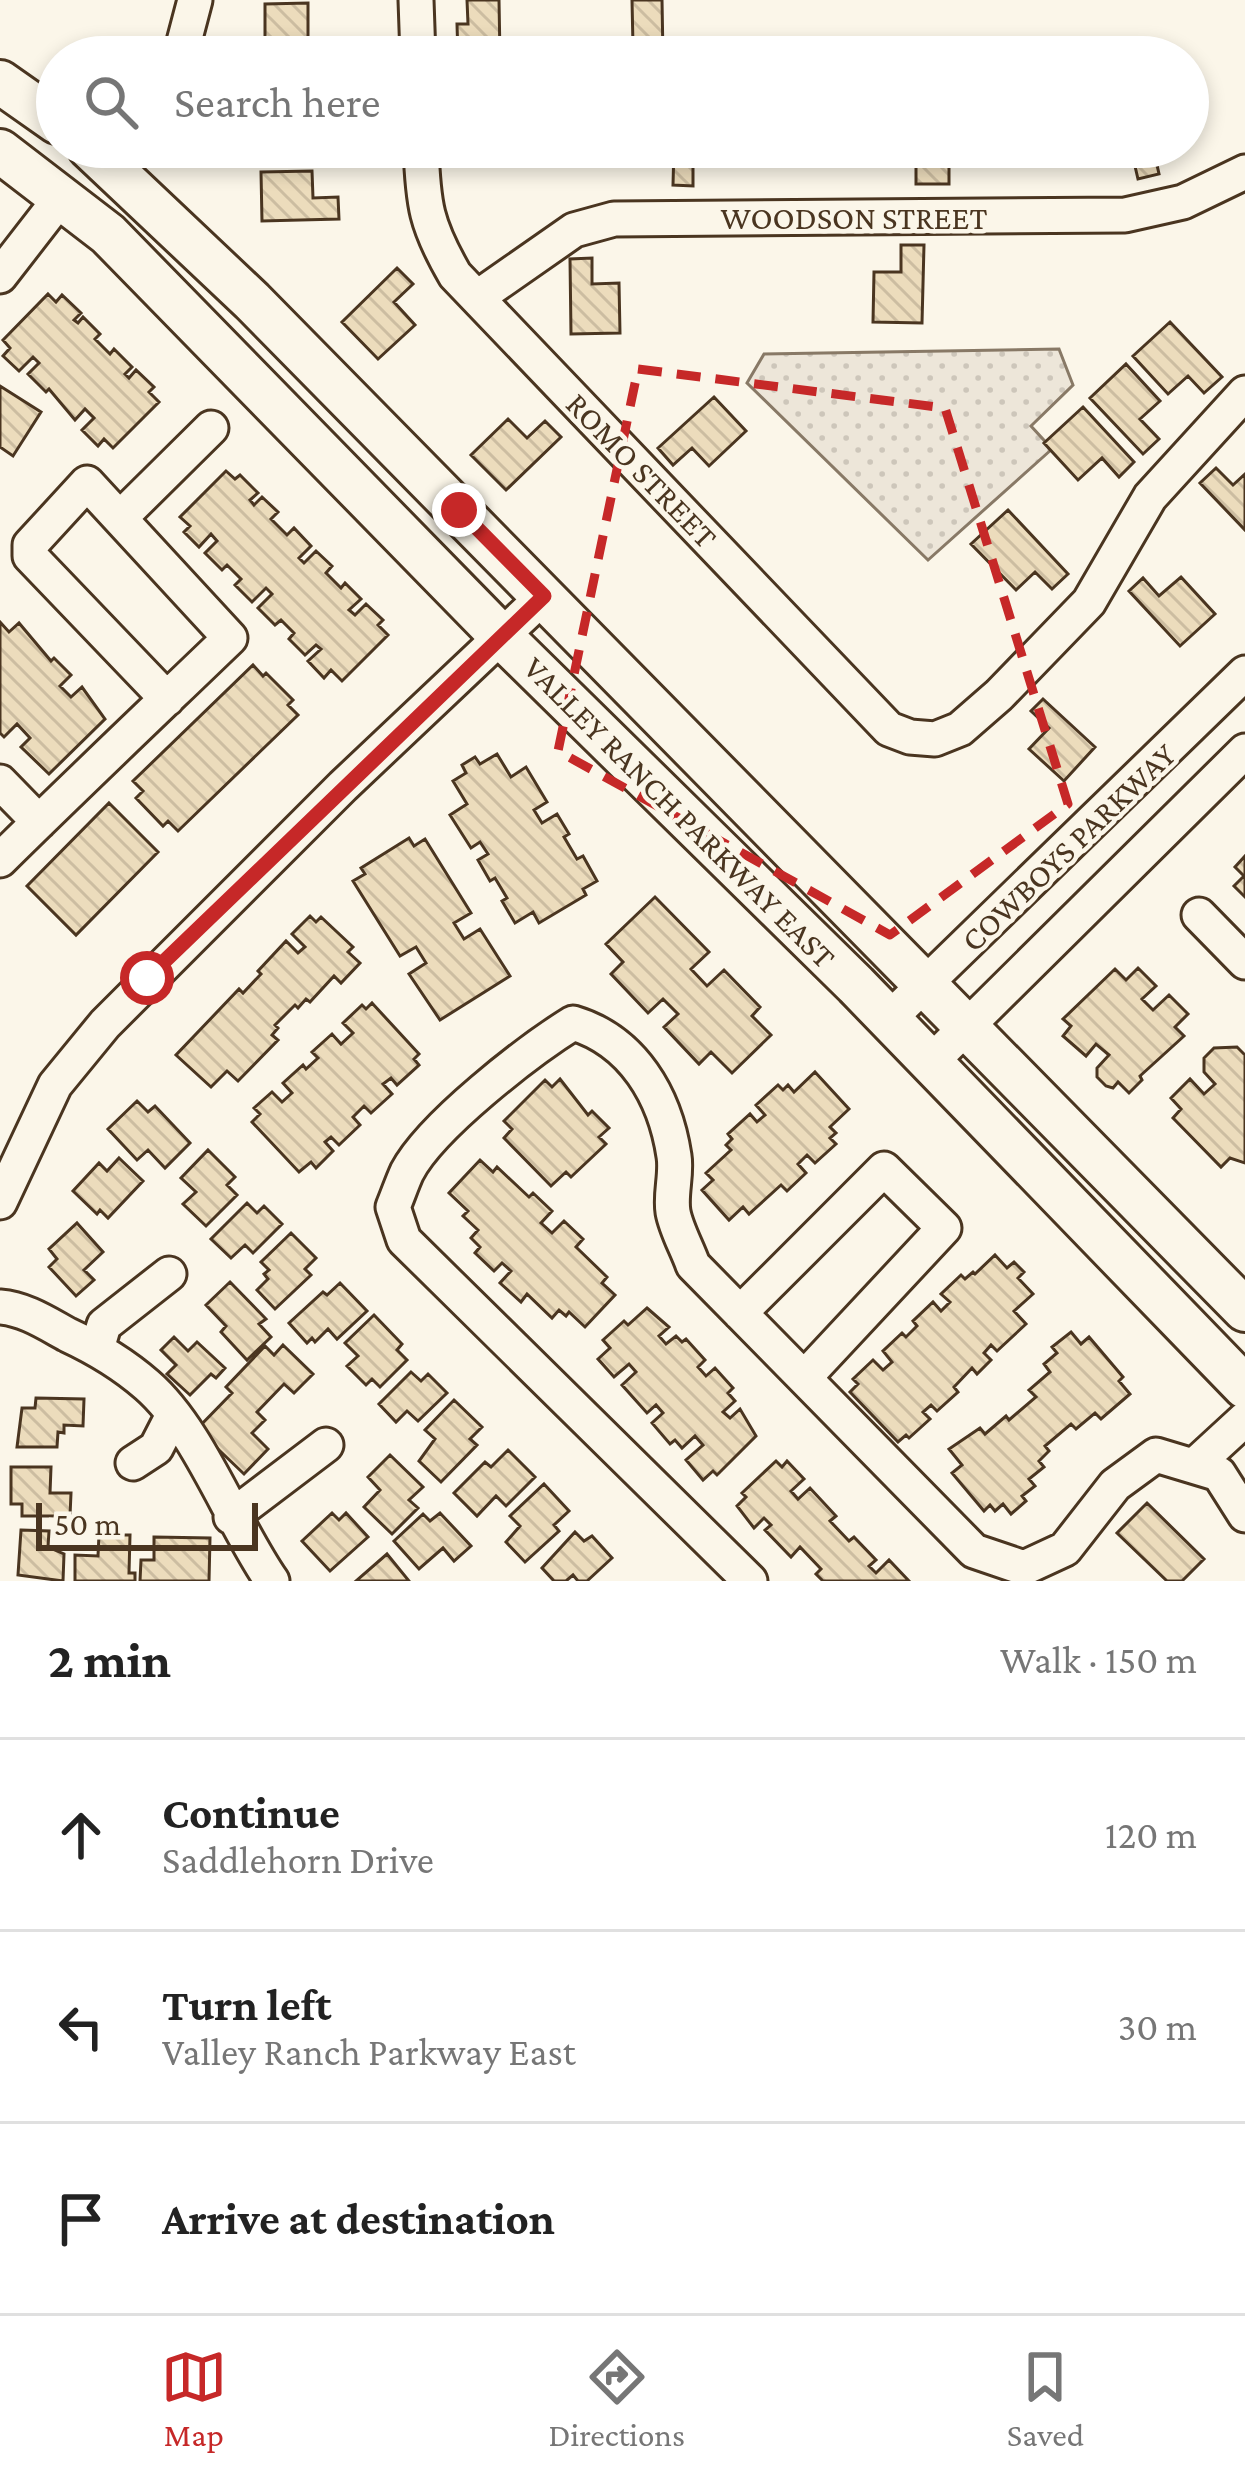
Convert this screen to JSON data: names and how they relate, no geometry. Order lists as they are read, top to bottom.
{
  "streets": {
    "main road": ["VALLEY RANCH PARKWAY EAST"],
    "street": ["WOODSON STREET", "ROMO STREET", "COWBOYS PARKWAY"]
  },
  "crossings": [
    ["WOODSON STREET", "ROMO STREET"],
    ["VALLEY RANCH PARKWAY EAST", "COWBOYS PARKWAY"]
  ],
  "scale_bar": "50 m",
  "page": {
    "search": "Search here",
    "scale": "50 m",
    "heading": ["2 min", "Walk · 150 m"],
    "list": [
      ["Continue", "Saddlehorn Drive", "120 m"],
      ["Turn left", "Valley Ranch Parkway East", "30 m"],
      "Arrive at destination"
    ],
    "nav": ["Map", "Directions", "Saved"]
  }
}
